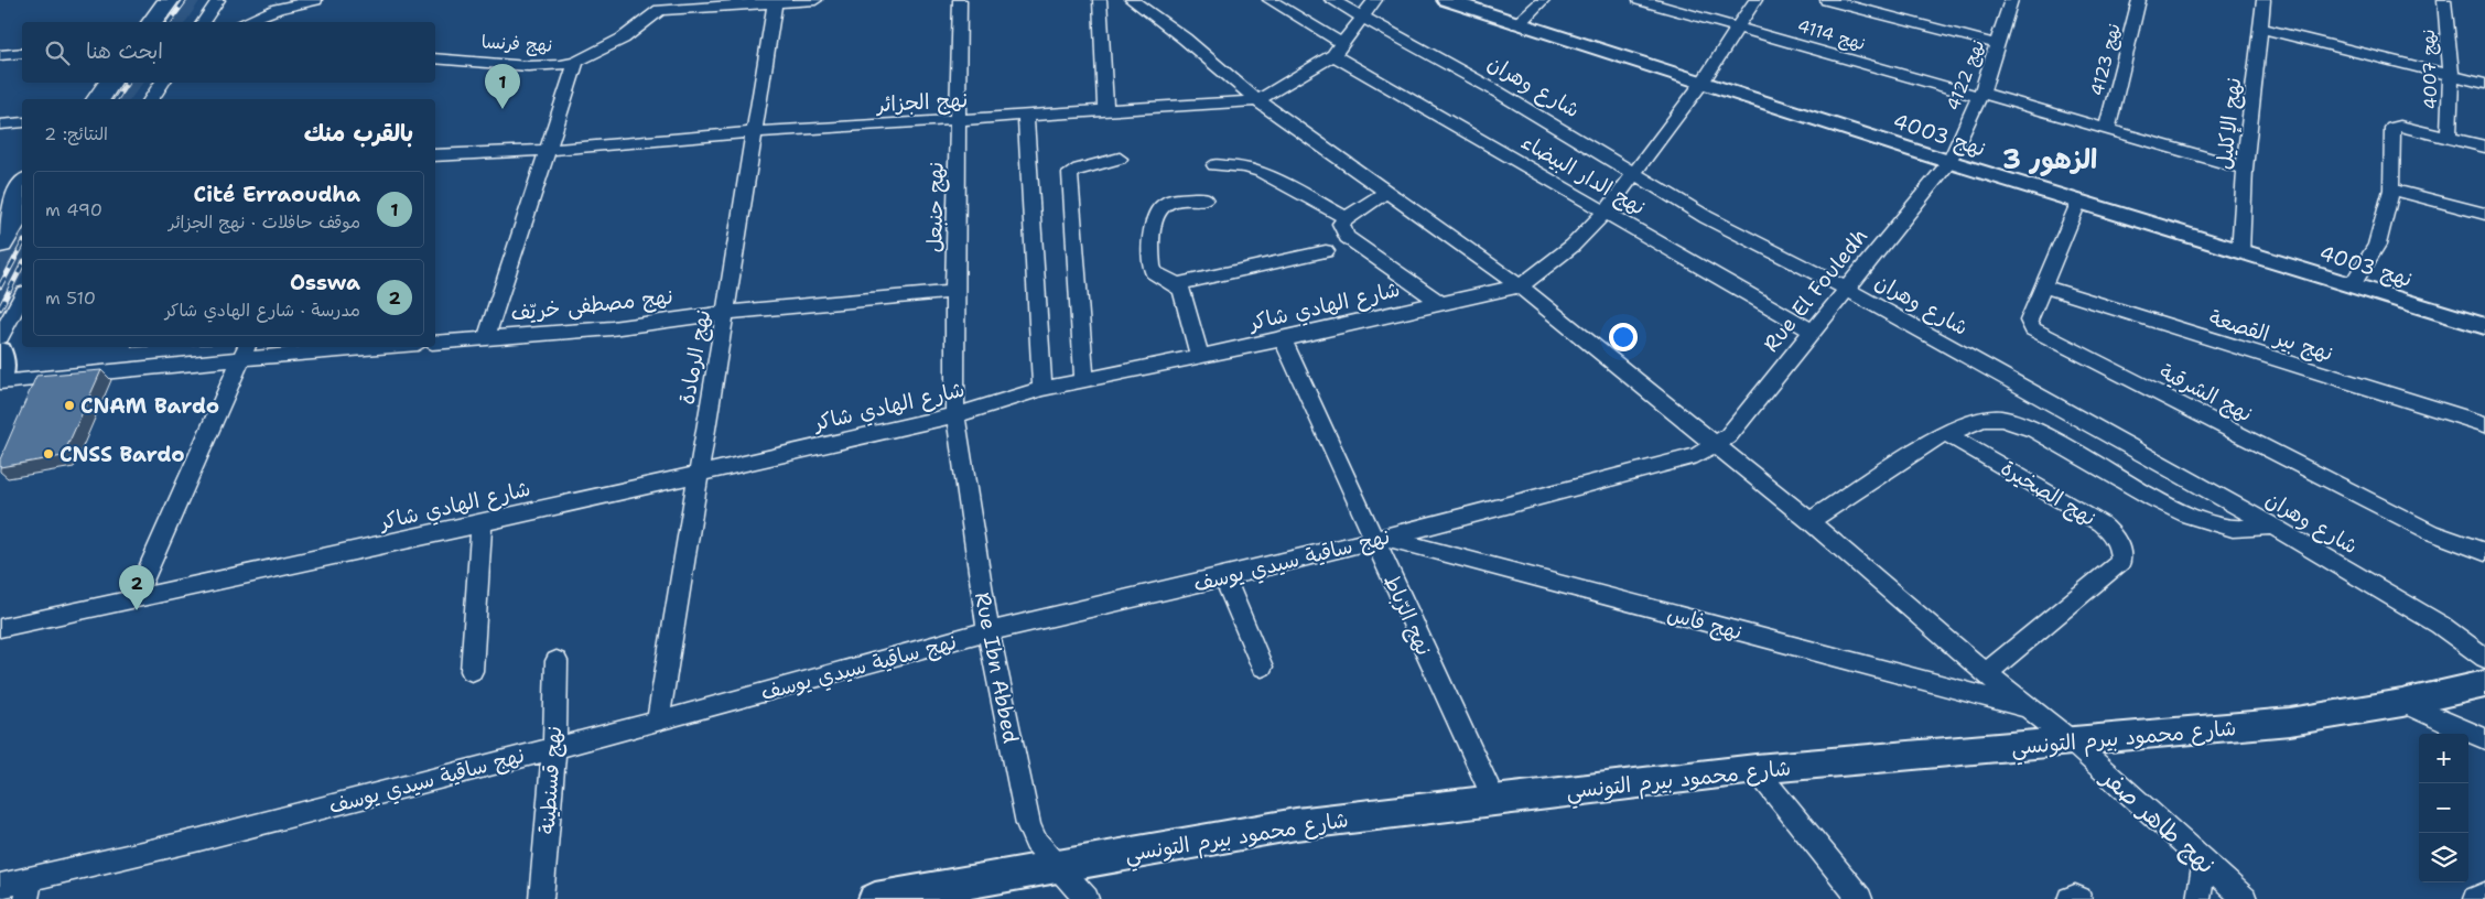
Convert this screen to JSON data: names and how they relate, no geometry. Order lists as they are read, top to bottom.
{
  "streets": {
    "main road": ["شارع محمود بيرم التونسي"],
    "street": [
      "نهج 4114",
      "نهج فرنسا",
      "نهج 4123",
      "نهج 4007",
      "نهج 4122",
      "شارع وهران",
      "نهج الجزائر",
      "نهج الإكليل",
      "نهج 4003",
      "نهج الدار البيضاء",
      "نهج حنبعل",
      "Rue El Fouledh",
      "نهج مصطفى خريّف",
      "شارع الهادي شاكر",
      "نهج بير القصعة",
      "نهج الرمادة",
      "نهج الشرقية",
      "نهج الصخيرة",
      "نهج ساقية سيدي يوسف",
      "نهج الرّباط",
      "نهج فاس",
      "Rue Ibn Abbed",
      "نهج قسنطينة",
      "نهج طاهر صفر"
    ]
  },
  "crossings": [
    ["نهج 4114", "نهج 4123"],
    ["نهج 4114", "نهج 4122"],
    ["نهج 4114", "نهج الإكليل"],
    ["نهج 4114", "شارع الهادي شاكر"],
    ["نهج فرنسا", "نهج الرمادة"],
    ["نهج 4122", "نهج 4003"],
    ["نهج 4122", "Rue El Fouledh"],
    ["شارع وهران", "نهج الجزائر"],
    ["شارع وهران", "Rue El Fouledh"],
    ["شارع وهران", "شارع الهادي شاكر"],
    ["نهج الجزائر", "نهج الدار البيضاء"],
    ["نهج الجزائر", "نهج حنبعل"],
    ["نهج الجزائر", "نهج الرمادة"],
    ["نهج الجزائر", "نهج طاهر صفر"],
    ["نهج الإكليل", "نهج 4003"],
    ["نهج 4003", "Rue El Fouledh"],
    ["نهج 4003", "شارع الهادي شاكر"],
    ["نهج 4003", "نهج الشرقية"],
    ["نهج الدار البيضاء", "Rue El Fouledh"],
    ["نهج الدار البيضاء", "شارع الهادي شاكر"],
    ["نهج حنبعل", "نهج مصطفى خريّف"],
    ["نهج حنبعل", "شارع الهادي شاكر"],
    ["نهج حنبعل", "Rue Ibn Abbed"],
    ["Rue El Fouledh", "نهج ساقية سيدي يوسف"],
    ["Rue El Fouledh", "نهج طاهر صفر"],
    ["نهج مصطفى خريّف", "نهج الرمادة"],
    ["شارع الهادي شاكر", "نهج الرمادة"],
    ["شارع الهادي شاكر", "نهج الرّباط"],
    ["شارع الهادي شاكر", "Rue Ibn Abbed"],
    ["شارع الهادي شاكر", "نهج طاهر صفر"],
    ["نهج بير القصعة", "نهج الشرقية"],
    ["نهج الرمادة", "نهج ساقية سيدي يوسف"],
    ["نهج الصخيرة", "نهج طاهر صفر"],
    ["نهج ساقية سيدي يوسف", "نهج الرّباط"],
    ["نهج ساقية سيدي يوسف", "نهج فاس"],
    ["نهج ساقية سيدي يوسف", "Rue Ibn Abbed"],
    ["نهج ساقية سيدي يوسف", "نهج قسنطينة"],
    ["نهج ساقية سيدي يوسف", "نهج طاهر صفر"],
    ["نهج الرّباط", "نهج فاس"],
    ["نهج الرّباط", "شارع محمود بيرم التونسي"],
    ["نهج فاس", "نهج طاهر صفر"],
    ["Rue Ibn Abbed", "شارع محمود بيرم التونسي"],
    ["شارع محمود بيرم التونسي", "نهج طاهر صفر"]
  ],
  "districts": ["الزهور 3"],
  "places": ["CNAM Bardo", "CNSS Bardo"],
  "page": {
    "search": "ابحث هنا",
    "pins": ["1", "2"],
    "heading": ["بالقرب منك", "النتائج: 2"],
    "list": [
      {
        "mark": "1",
        "name": "Cité Erraoudha",
        "note": "موقف حافلات · نهج الجزائر",
        "value": "490 m"
      },
      {
        "mark": "2",
        "name": "Osswa",
        "note": "مدرسة · شارع الهادي شاكر",
        "value": "510 m"
      }
    ],
    "map_buttons": ["+", "−"]
  }
}
